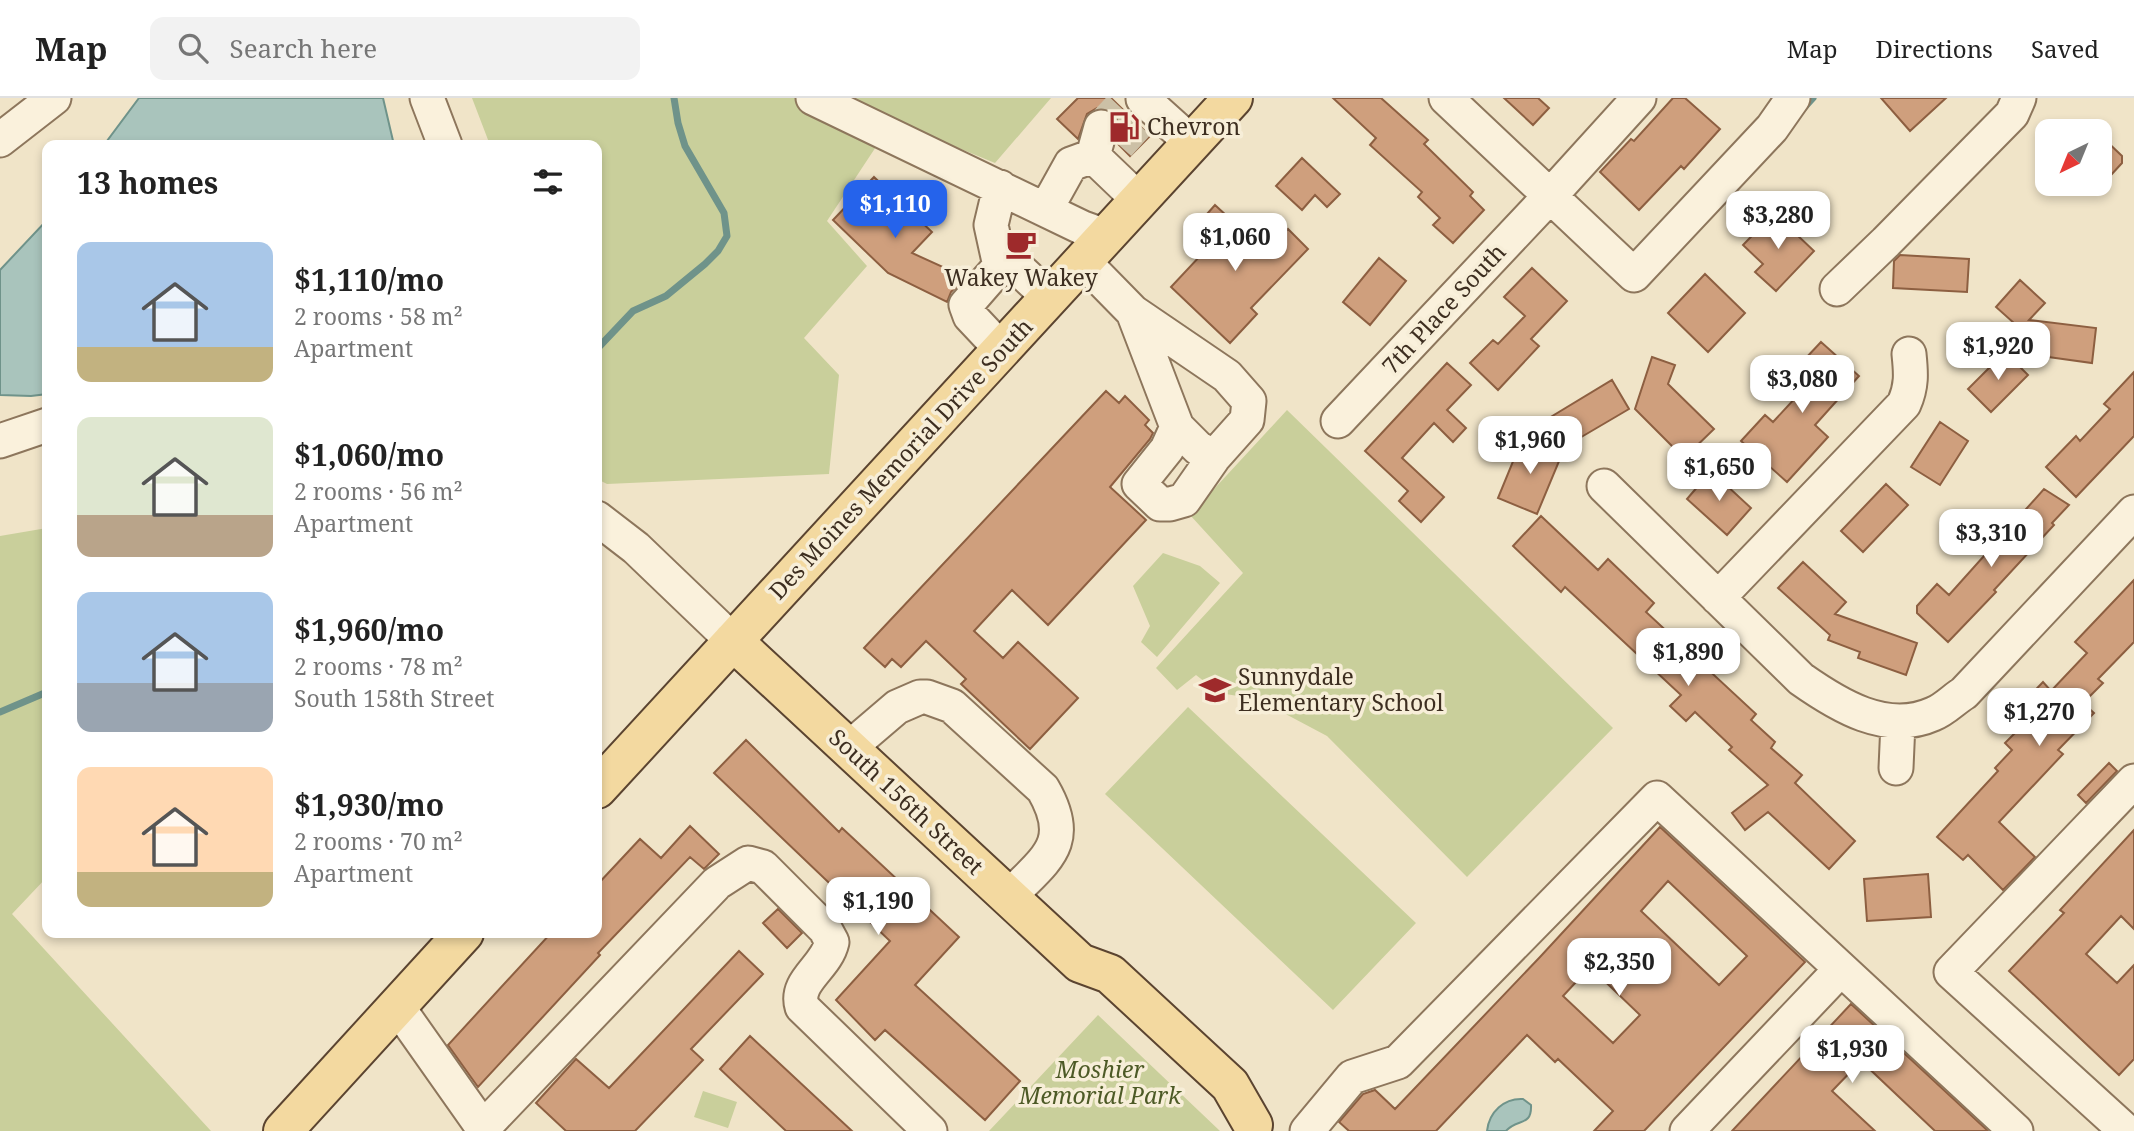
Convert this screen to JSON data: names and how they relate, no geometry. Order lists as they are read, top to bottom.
{
  "streets": {
    "main road": ["Des Moines Memorial Drive South", "South 156th Street"],
    "street": ["7th Place South"]
  },
  "crossings": [
    ["Des Moines Memorial Drive South", "South 156th Street"]
  ],
  "parks": ["Moshier Memorial Park"],
  "places": {
    "fuel station": ["Chevron"],
    "cafe": ["Wakey Wakey"],
    "school or university": ["Sunnydale Elementary School"]
  },
  "north": "bottom left",
  "page": {
    "header": "Map",
    "search": "Search here",
    "nav": ["Map", "Directions", "Saved"],
    "heading": "13 homes",
    "price": [
      "$1,110",
      "$3,280",
      "$1,060",
      "$1,920",
      "$3,080",
      "$1,960",
      "$1,650",
      "$3,310",
      "$1,890",
      "$1,270",
      "$1,190",
      "$2,350",
      "$1,930"
    ],
    "list": [
      {
        "name": "$1,110/mo",
        "note": "2 rooms · 58 m² · Apartment"
      },
      {
        "name": "$1,060/mo",
        "note": "2 rooms · 56 m² · Apartment"
      },
      {
        "name": "$1,960/mo",
        "note": "2 rooms · 78 m² · South 158th Street"
      },
      {
        "name": "$1,930/mo",
        "note": "2 rooms · 70 m² · Apartment"
      }
    ]
  }
}
